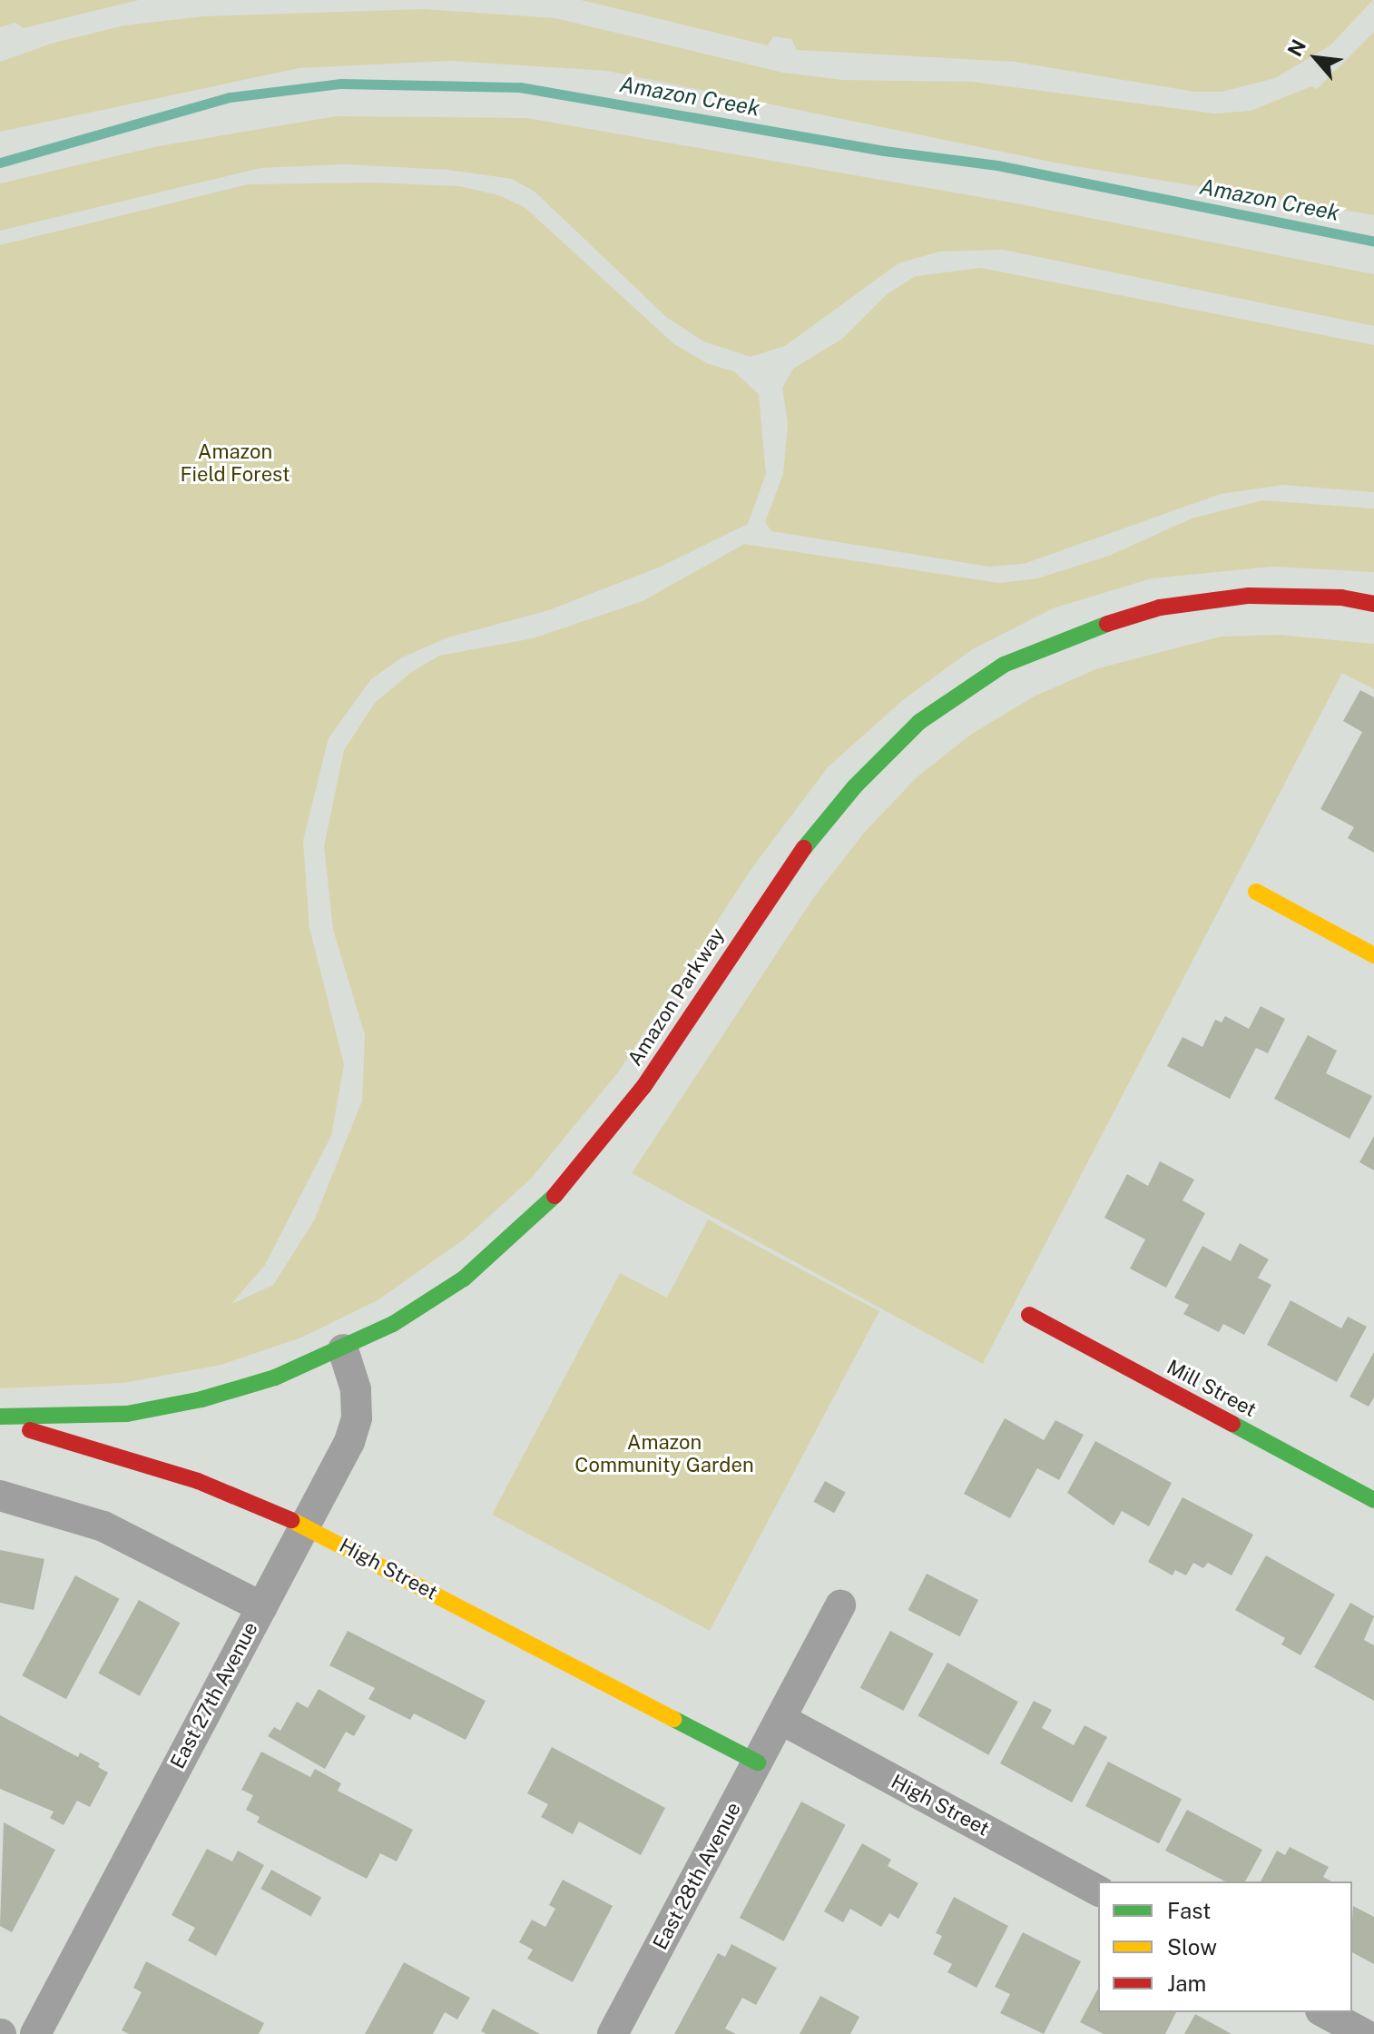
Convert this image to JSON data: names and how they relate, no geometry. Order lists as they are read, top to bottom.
{
  "streets": {
    "main road": ["Amazon Parkway", "Mill Street", "High Street"],
    "street": ["East 27th Avenue", "East 28th Avenue"]
  },
  "crossings": [
    ["Amazon Parkway", "High Street"],
    ["Amazon Parkway", "East 27th Avenue"],
    ["High Street", "East 27th Avenue"],
    ["High Street", "East 28th Avenue"]
  ],
  "water": ["Amazon Creek"],
  "parks": ["Amazon Field Forest", "Amazon Community Garden"],
  "legend": ["Fast", "Slow", "Jam"],
  "north": "top left"
}
